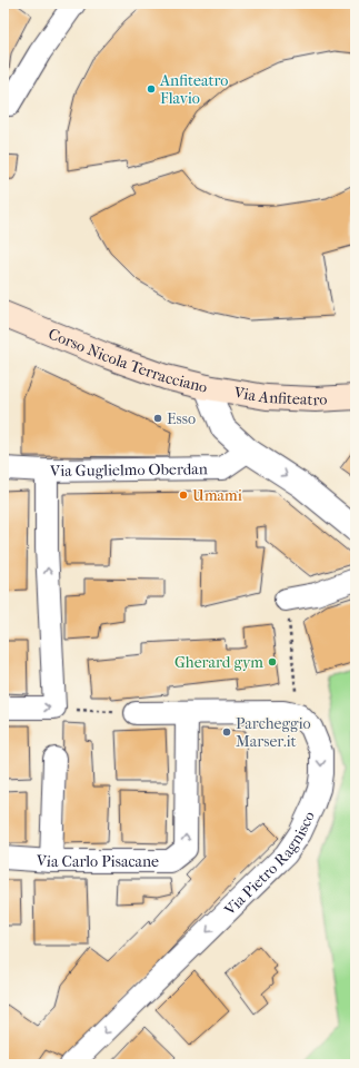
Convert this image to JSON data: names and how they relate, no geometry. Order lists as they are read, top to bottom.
{
  "streets": {
    "main road": ["Corso Nicola Terracciano", "Via Anfiteatro"],
    "street": ["Via Guglielmo Oberdan", "Via Carlo Pisacane", "Via Pietro Ragnisco"]
  },
  "crossings": [
    ["Corso Nicola Terracciano", "Via Anfiteatro"],
    ["Corso Nicola Terracciano", "Via Guglielmo Oberdan"]
  ],
  "one_way": ["Via Pietro Ragnisco"],
  "places": [
    "Anfiteatro Flavio",
    "Esso",
    "Umami",
    "Gherard gym",
    "Parcheggio Marser.it"
  ]
}
